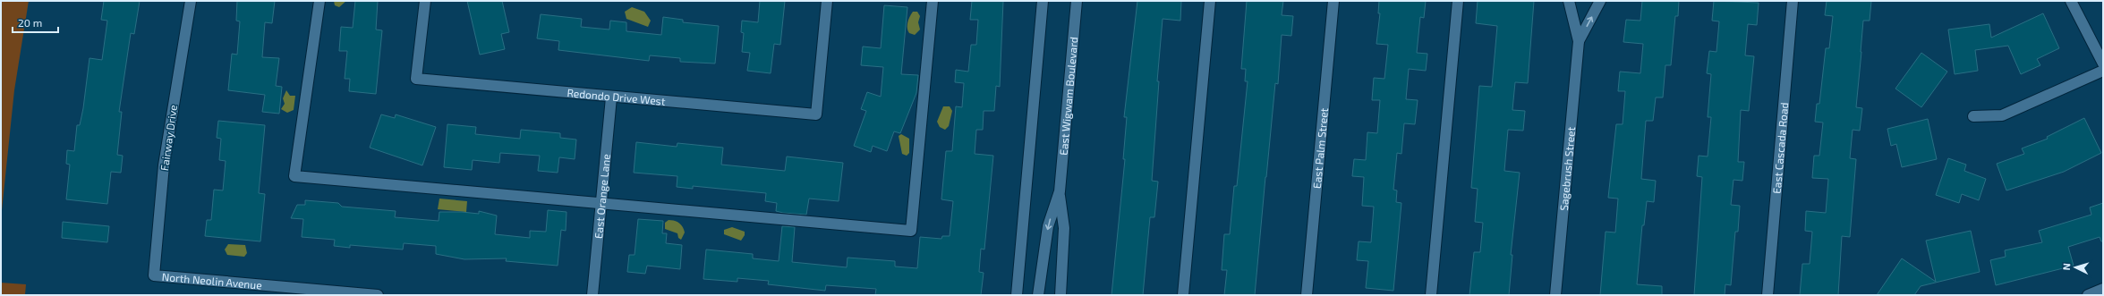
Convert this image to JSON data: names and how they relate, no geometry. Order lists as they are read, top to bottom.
{
  "streets": {
    "street": [
      "East Wigwam Boulevard",
      "Redondo Drive West",
      "Fairway Drive",
      "East Palm Street",
      "East Cascada Road",
      "Sagebrush Street",
      "East Orange Lane",
      "North Neolin Avenue"
    ]
  },
  "crossings": [
    ["Redondo Drive West", "East Orange Lane"],
    ["Fairway Drive", "North Neolin Avenue"]
  ],
  "scale_bar": "20 m",
  "north": "left"
}
